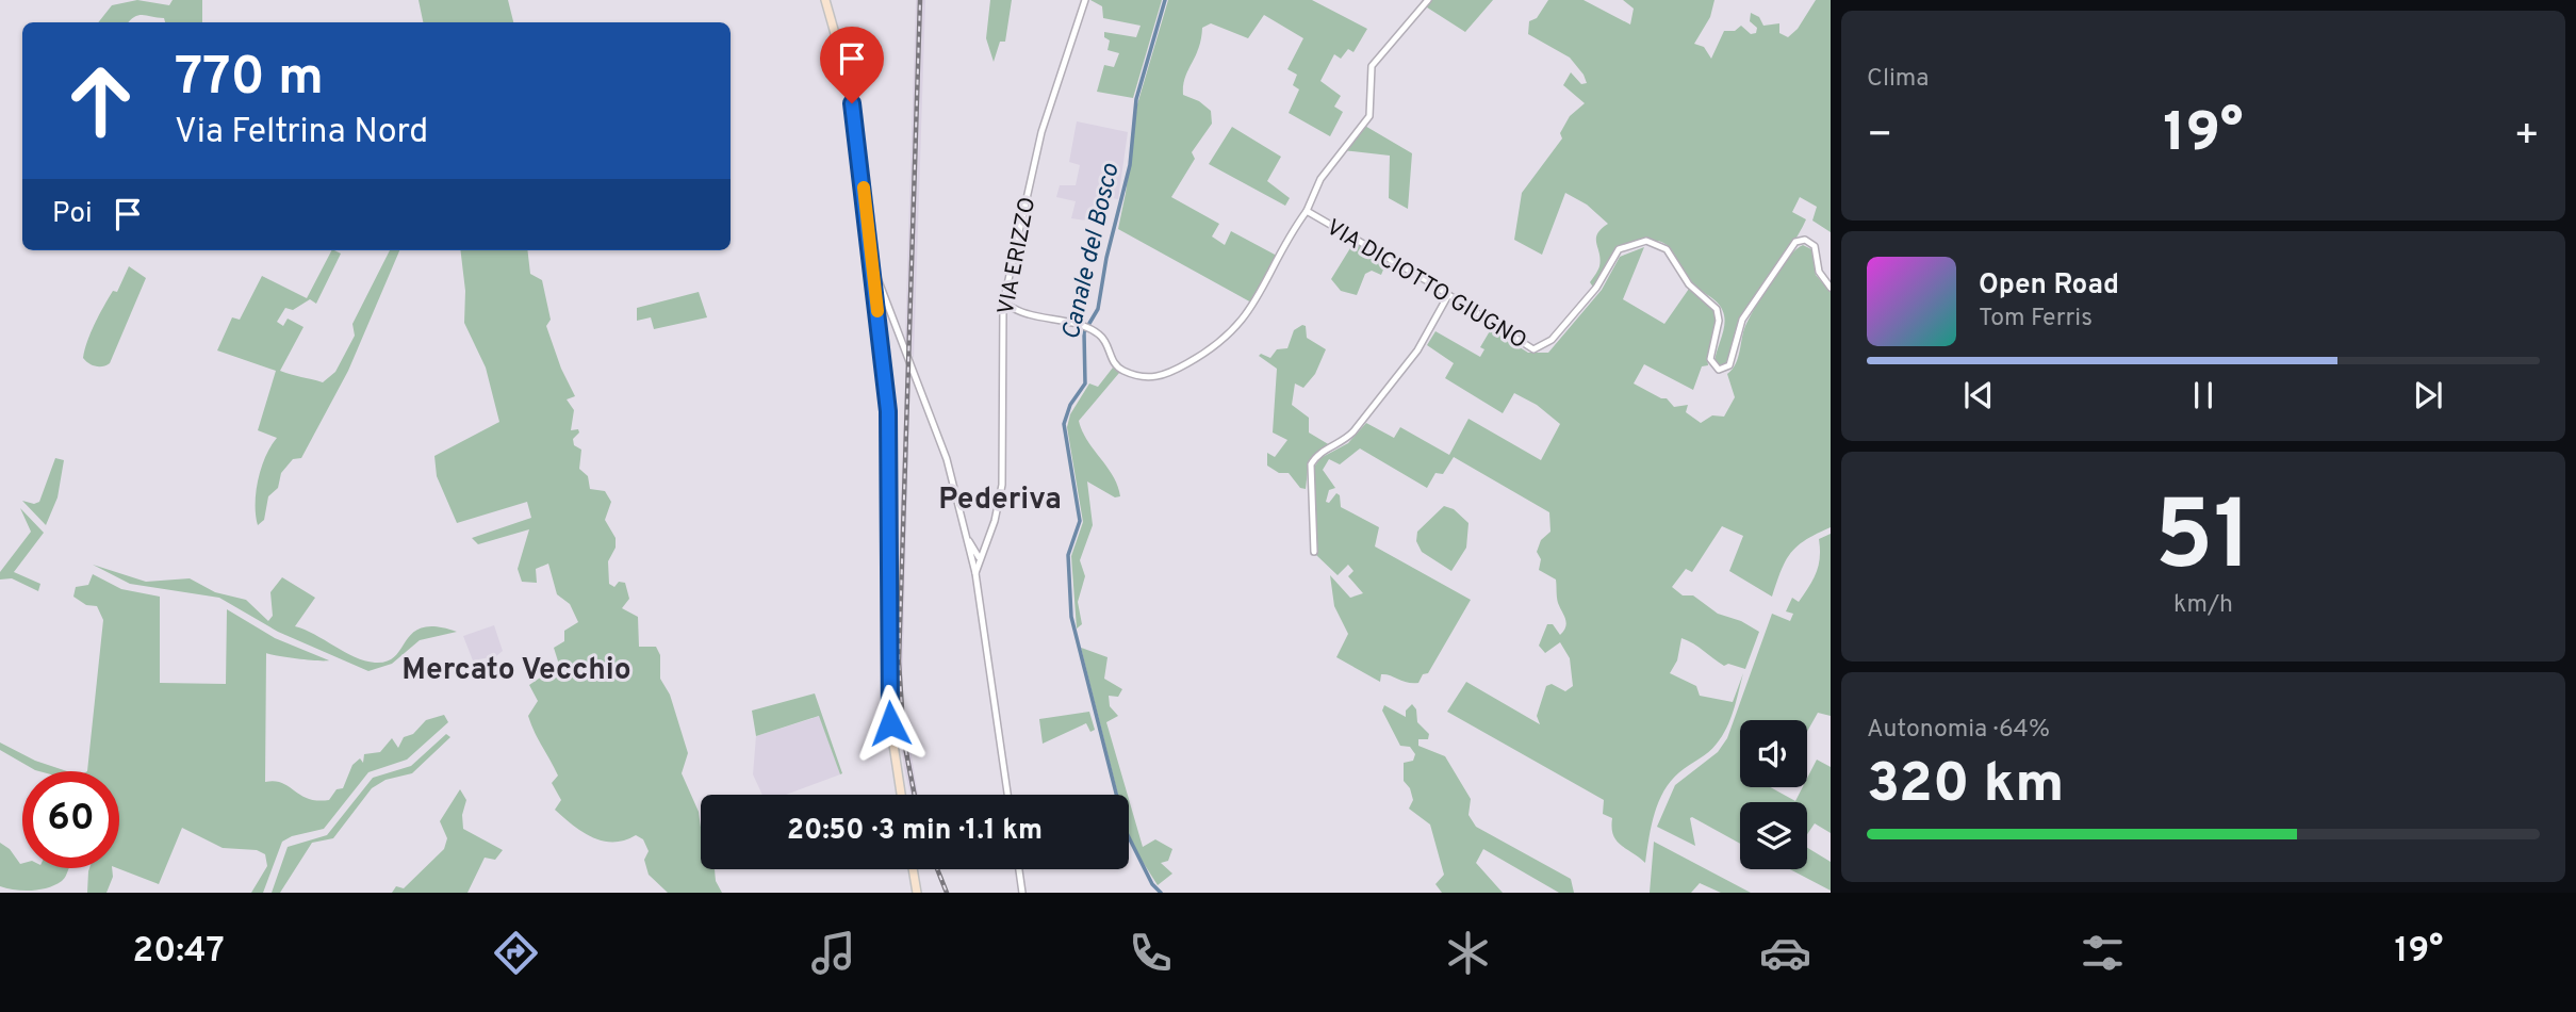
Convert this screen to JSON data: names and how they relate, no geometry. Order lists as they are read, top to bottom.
{
  "streets": {
    "main road": ["VIA ERIZZO", "VIA DICIOTTO GIUGNO"]
  },
  "districts": ["Pederiva", "Mercato Vecchio"],
  "water": ["Canale del Bosco"],
  "page": {
    "tile": [
      "Clima",
      ["51", "km/h"],
      ["Autonomia · 64%", "320 km"]
    ],
    "turn": ["770 m", "Via Feltrina Nord"],
    "heat": ["−", "19°", "+"],
    "then": "Poi",
    "song": ["Open Road", "Tom Ferris"],
    "limit": "60",
    "trip": "20:50 · 3 min · 1.1 km",
    "tabs": ["20:47", "19°"]
  }
}
